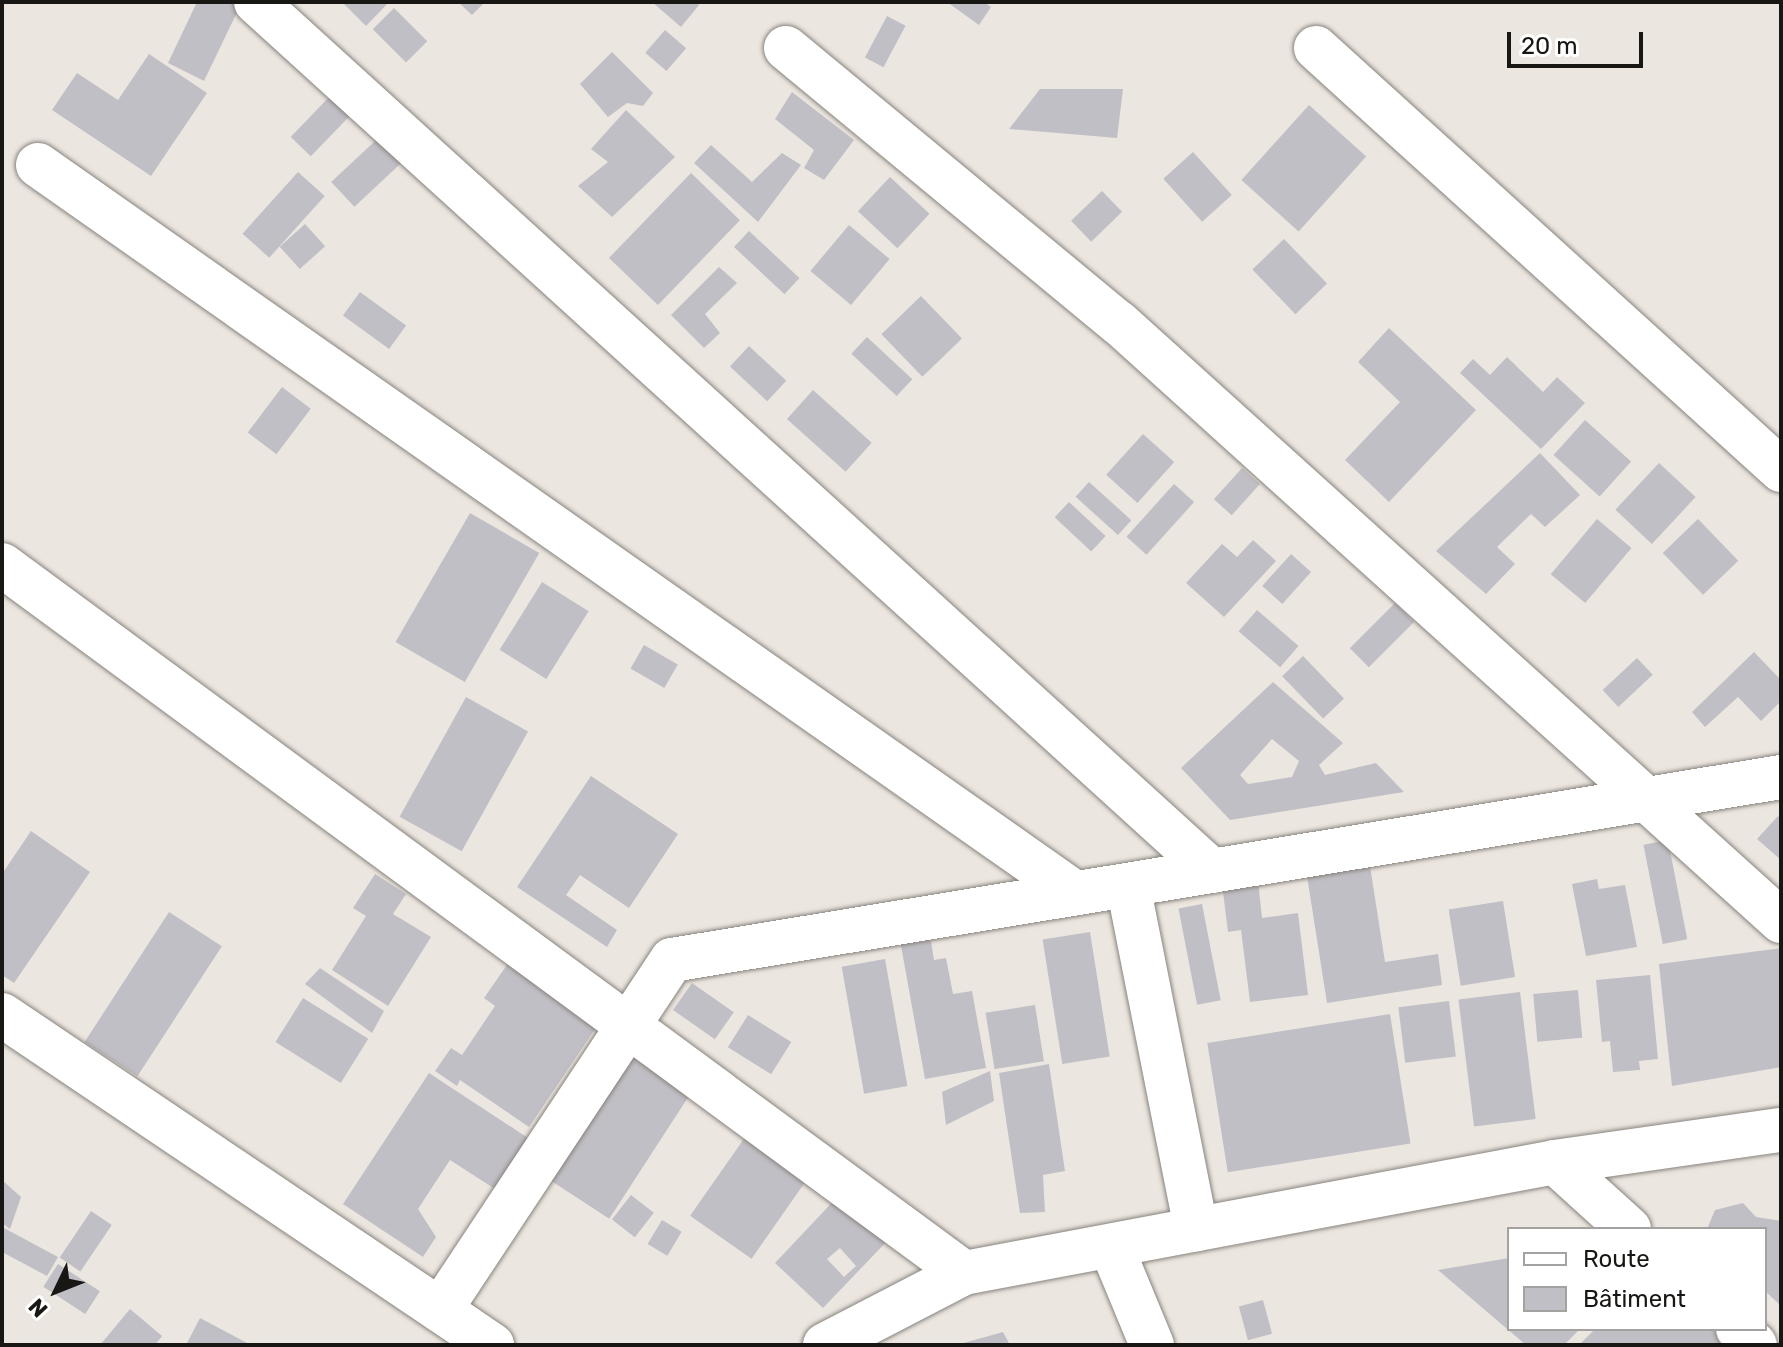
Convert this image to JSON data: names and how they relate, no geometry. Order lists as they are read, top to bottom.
{
  "legend": ["Route", "Bâtiment"],
  "scale_bar": "20 m",
  "north": "bottom left"
}
